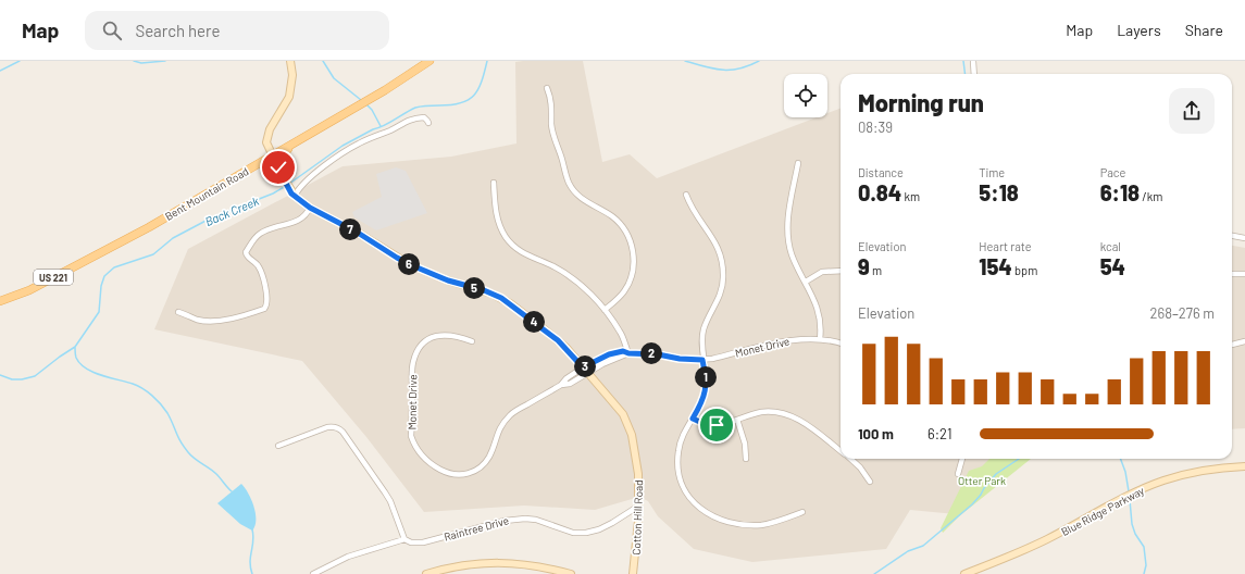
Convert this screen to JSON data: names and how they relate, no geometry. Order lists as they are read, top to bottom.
{
  "streets": {
    "main road": ["Bent Mountain Road", "US 221"],
    "street": [
      "Monet Drive",
      "Blue Ridge Parkway",
      "Cotton Hill Road",
      "Raintree Drive"
    ]
  },
  "crossings": [
    ["Bent Mountain Road", "Cotton Hill Road"],
    ["Monet Drive", "Cotton Hill Road"],
    ["Cotton Hill Road", "Raintree Drive"]
  ],
  "water": ["Back Creek"],
  "parks": ["Otter Park"],
  "page": {
    "header": "Map",
    "search": "Search here",
    "nav": ["Map", "Layers", "Share"],
    "heading": ["Morning run", "08:39"],
    "stats": [
      ["Distance", "0.84 km"],
      ["Time", "5:18"],
      ["Pace", "6:18 /km"],
      ["Elevation", "9 m"],
      ["Heart rate", "154 bpm"],
      ["kcal", "54"]
    ],
    "pins": [
      "7",
      "6",
      "5",
      "4",
      "2",
      "3",
      "1"
    ],
    "chart": ["Elevation", "268–276 m"],
    "list": [
      {
        "name": "100 m",
        "note": "6:21"
      }
    ]
  }
}
